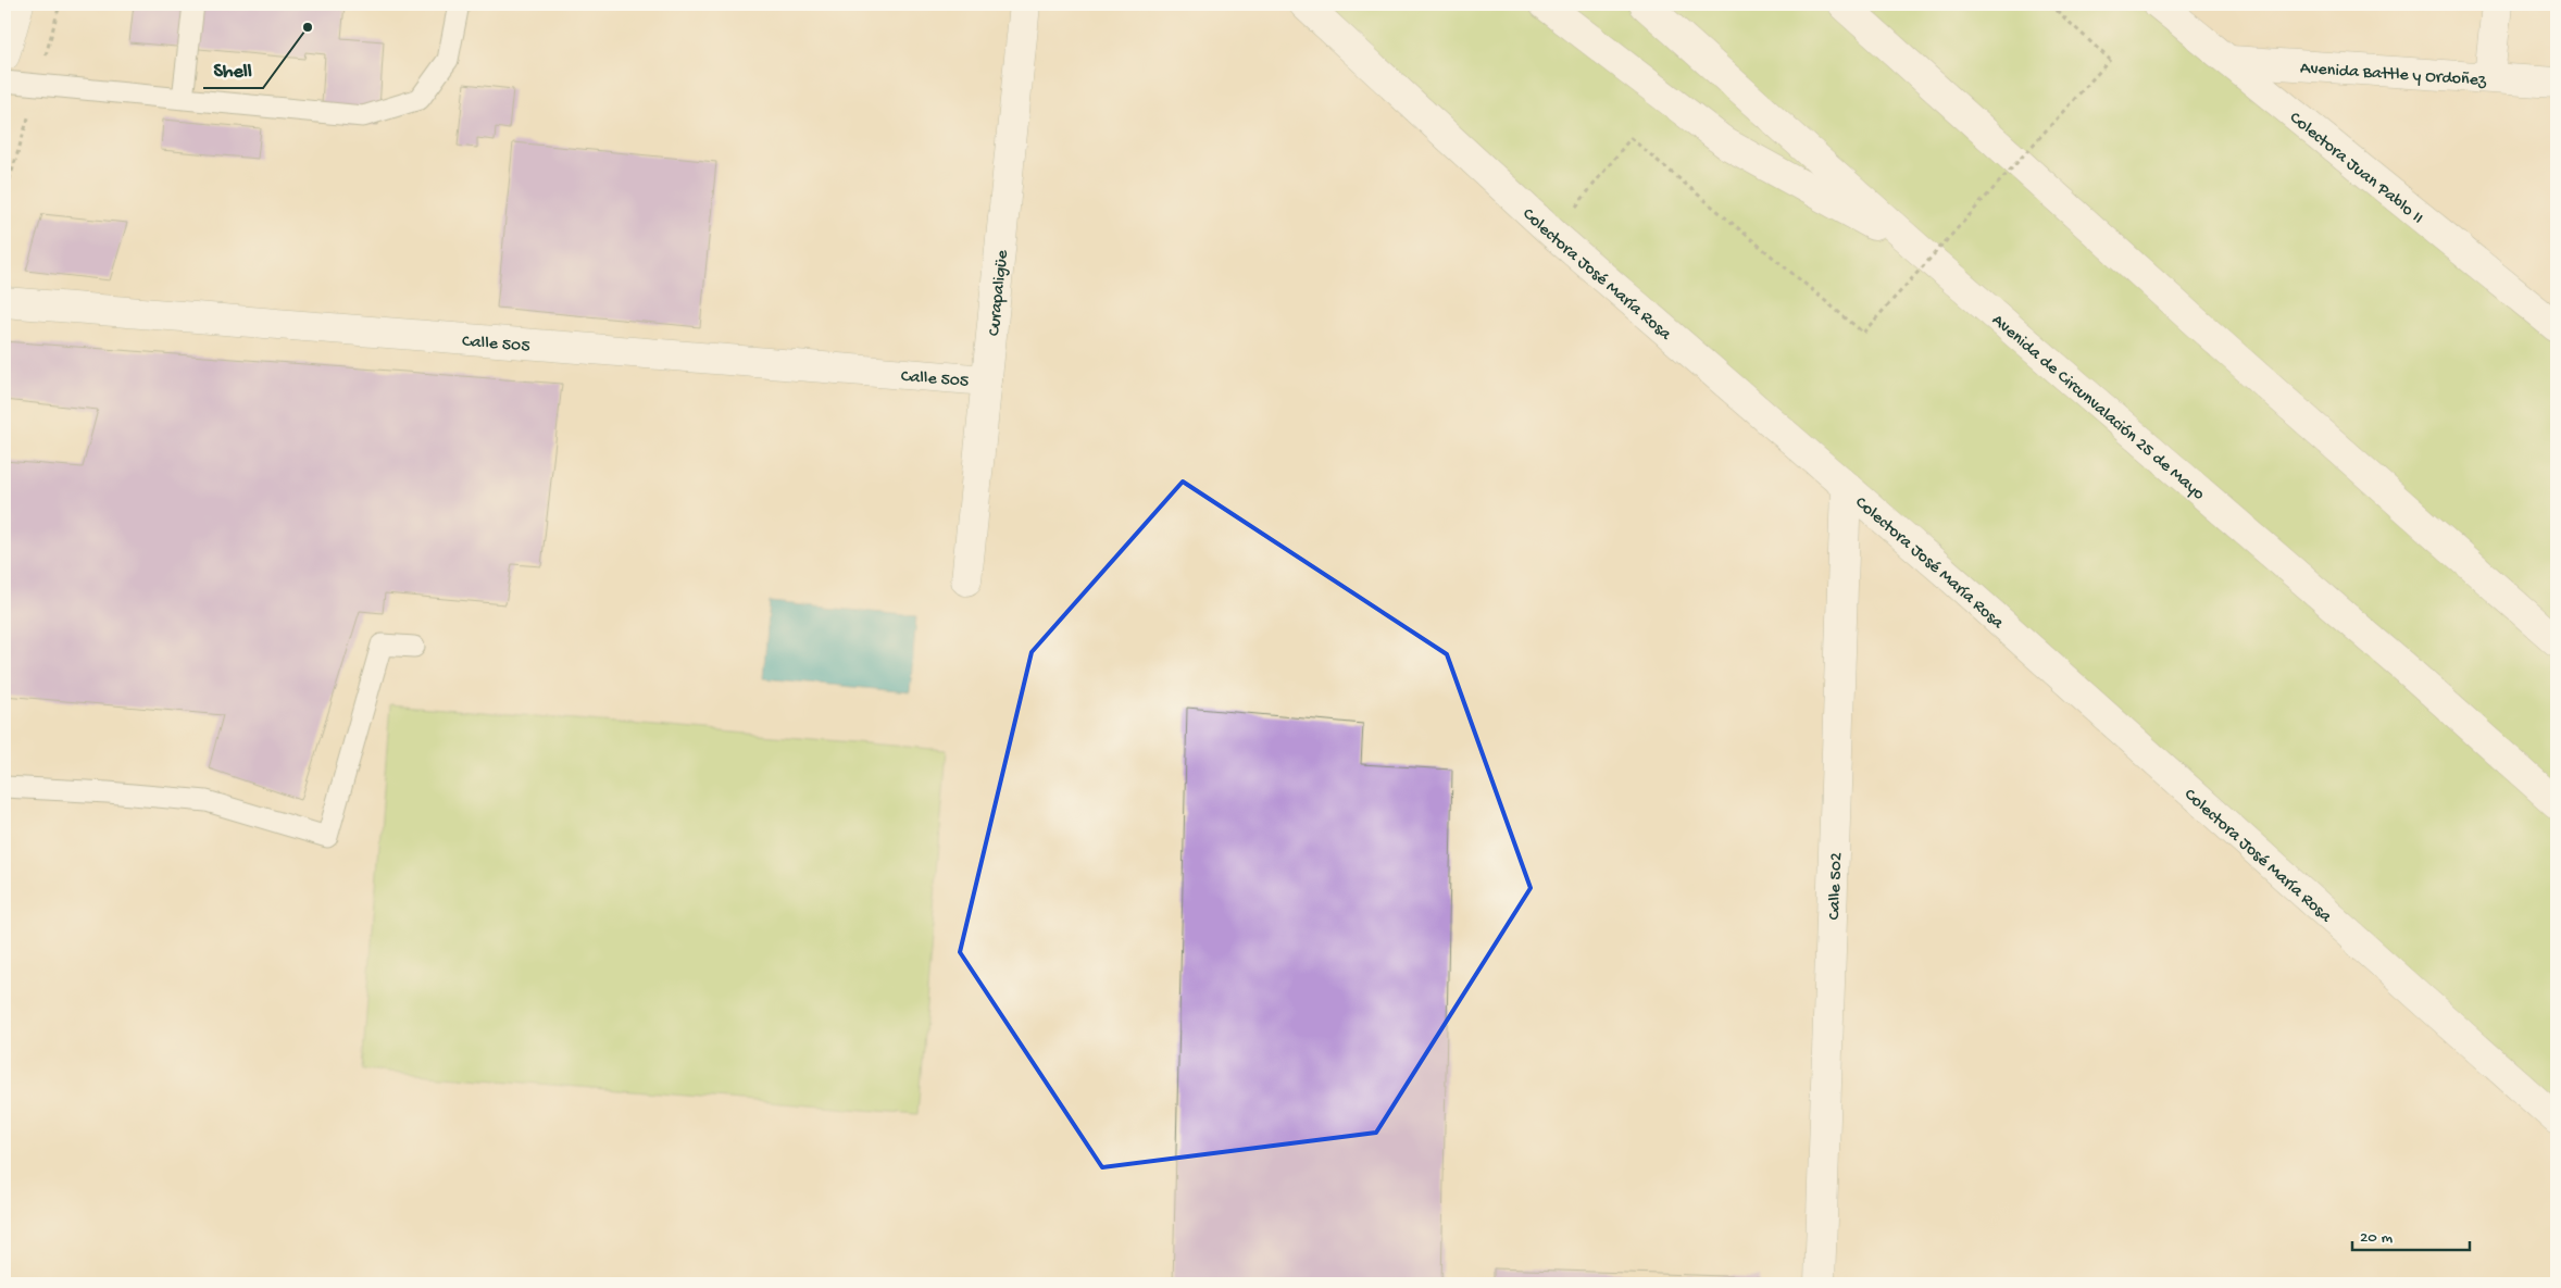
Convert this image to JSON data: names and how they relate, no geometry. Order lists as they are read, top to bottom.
{
  "streets": {
    "main road": [
      "Avenida Battle y Ordoñez",
      "Colectora Juan Pablo II",
      "Colectora José María Rosa",
      "Curapaligüe",
      "Calle 505",
      "Avenida de Circunvalación 25 de Mayo",
      "Calle 502"
    ]
  },
  "crossings": [
    ["Avenida Battle y Ordoñez", "Colectora Juan Pablo II"],
    ["Colectora José María Rosa", "Calle 502"],
    ["Curapaligüe", "Calle 505"]
  ],
  "places": ["Shell"],
  "scale_bar": "20 m"
}
